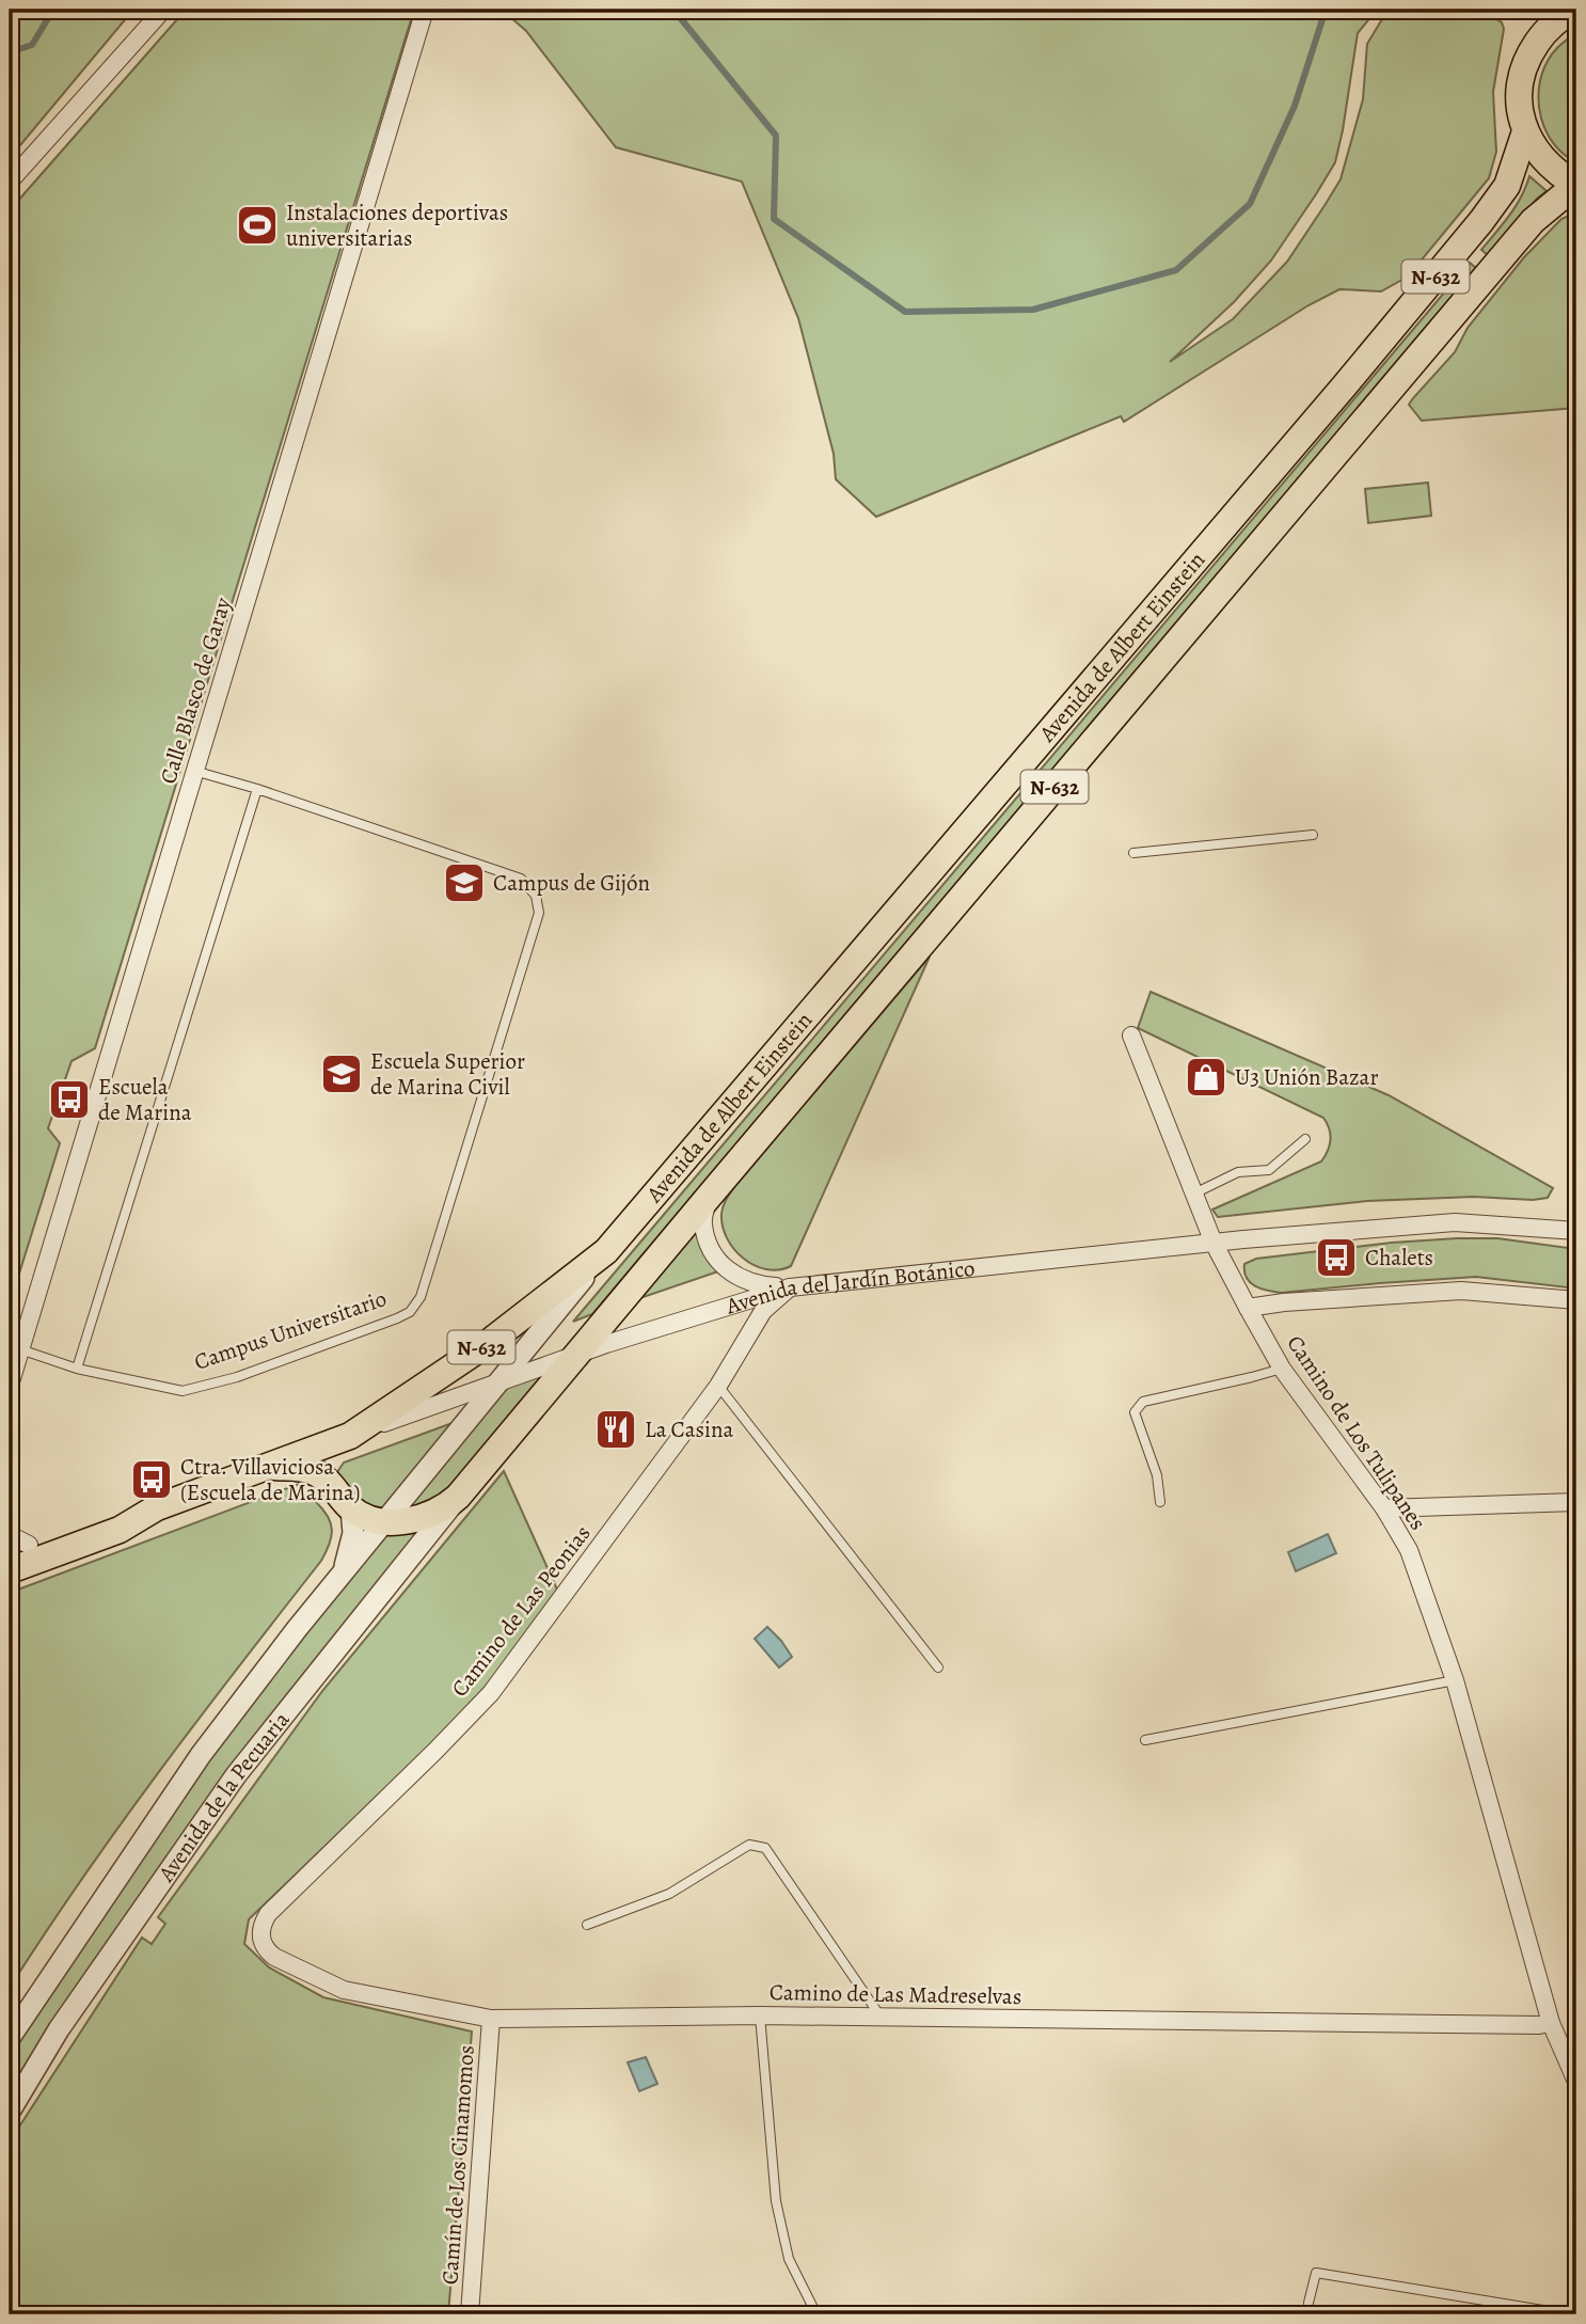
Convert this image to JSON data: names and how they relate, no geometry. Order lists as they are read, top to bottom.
{
  "streets": {
    "main road": [
      "N-632",
      "Avenida de Albert Einstein",
      "Avenida del Jardín Botánico",
      "Avenida de la Pecuaria"
    ],
    "street": [
      "Calle Blasco de Garay",
      "Camino de Los Tulipanes",
      "Camino de Las Peonias",
      "Camino de Las Madreselvas",
      "Camín de Los Cinamomos"
    ],
    "lane": ["Campus Universitario"]
  },
  "crossings": [
    ["N-632", "Avenida de Albert Einstein"],
    ["Avenida de Albert Einstein", "Avenida del Jardín Botánico"],
    ["Avenida de Albert Einstein", "Camino de Las Peonias"],
    ["Avenida de Albert Einstein", "Avenida de la Pecuaria"],
    ["Calle Blasco de Garay", "Campus Universitario"],
    ["Avenida del Jardín Botánico", "Camino de Los Tulipanes"],
    ["Avenida del Jardín Botánico", "Camino de Las Peonias"],
    ["Avenida del Jardín Botánico", "Avenida de la Pecuaria"],
    ["Camino de Los Tulipanes", "Camino de Las Madreselvas"],
    ["Camino de Las Peonias", "Camino de Las Madreselvas"],
    ["Camino de Las Madreselvas", "Camín de Los Cinamomos"]
  ],
  "places": {
    "sports": ["Instalaciones deportivas universitarias"],
    "school or university": ["Campus de Gijón", "Escuela Superior de Marina Civil"],
    "shop": ["U3 Unión Bazar"],
    "bus stop": ["Escuela de Marina", "Chalets", "Ctra. Villaviciosa (Escuela de Marina)"],
    "restaurant": ["La Casina"]
  }
}
